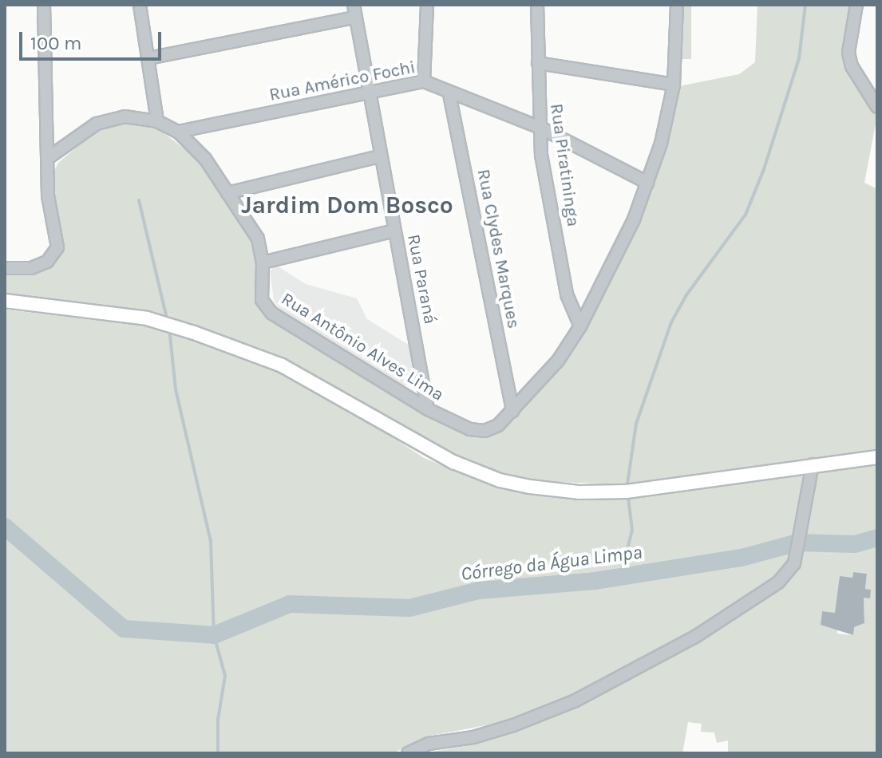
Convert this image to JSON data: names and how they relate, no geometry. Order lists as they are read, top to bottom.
{
  "streets": {
    "street": [
      "Rua Américo Fochi",
      "Rua Piratininga",
      "Rua Clydes Marques",
      "Rua Paraná",
      "Rua Antônio Alves Lima"
    ]
  },
  "crossings": [
    ["Rua Américo Fochi", "Rua Piratininga"],
    ["Rua Américo Fochi", "Rua Clydes Marques"],
    ["Rua Américo Fochi", "Rua Paraná"],
    ["Rua Américo Fochi", "Rua Antônio Alves Lima"],
    ["Rua Piratininga", "Rua Antônio Alves Lima"],
    ["Rua Clydes Marques", "Rua Antônio Alves Lima"],
    ["Rua Paraná", "Rua Antônio Alves Lima"]
  ],
  "districts": ["Jardim Dom Bosco"],
  "water": ["Córrego da Água Limpa"],
  "scale_bar": "100 m"
}
